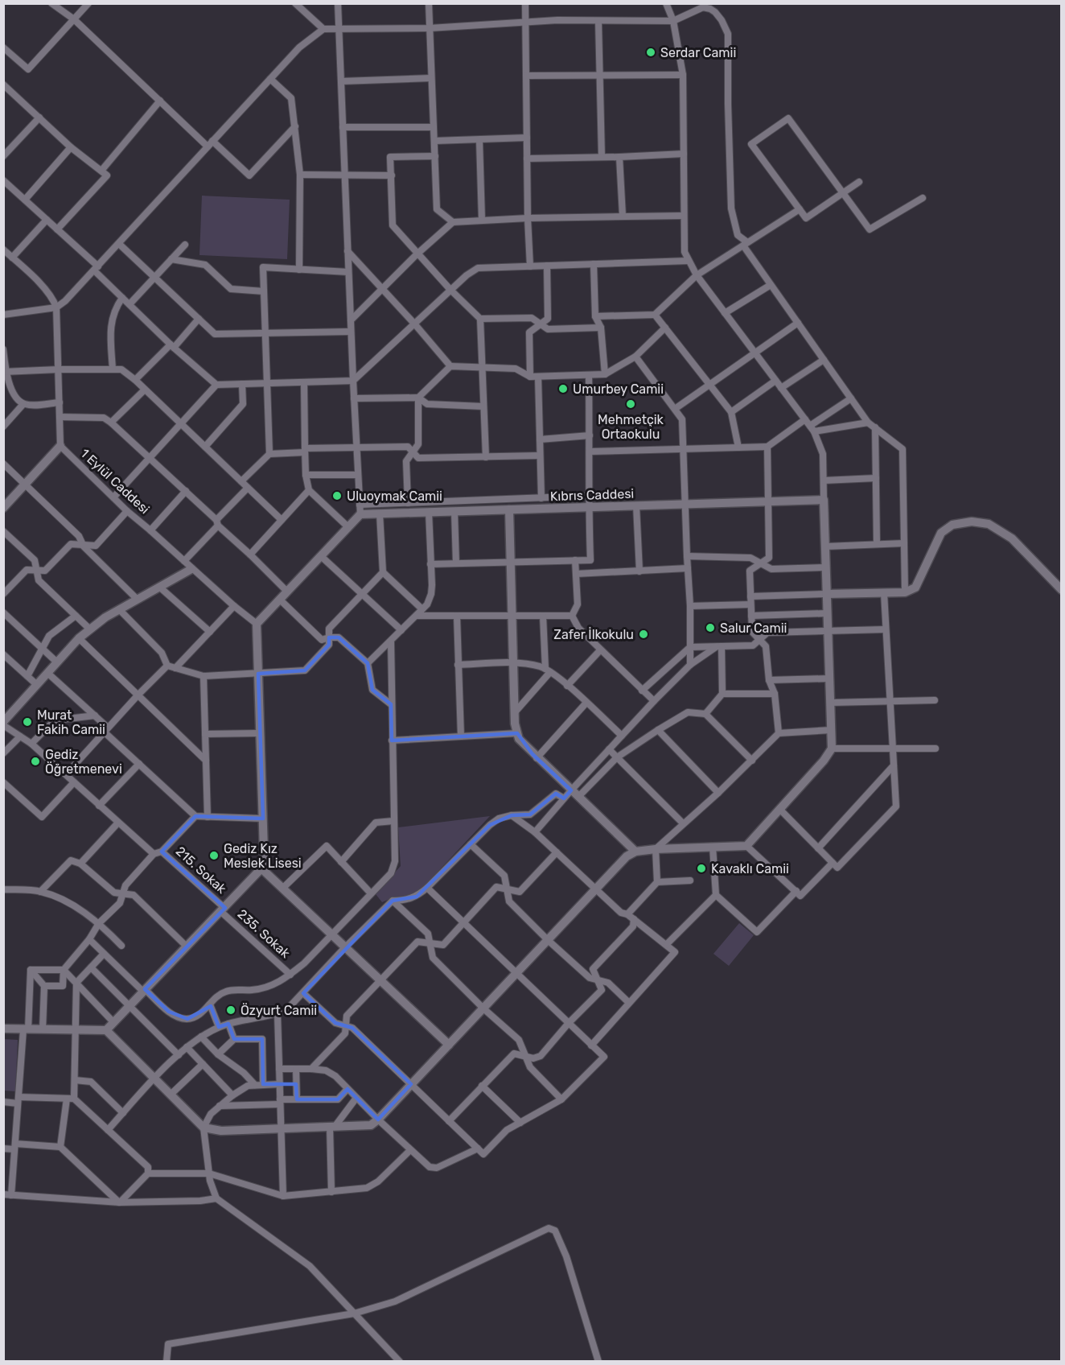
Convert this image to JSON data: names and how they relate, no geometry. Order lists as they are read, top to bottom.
{
  "streets": {
    "street": [
      "1 Eylül Caddesi",
      "Kıbrıs Caddesi",
      "215. Sokak",
      "235. Sokak"
    ]
  },
  "crossings": [
    ["215. Sokak", "235. Sokak"]
  ],
  "places": [
    "Serdar Camii",
    "Umurbey Camii",
    "Mehmetçik Ortaokulu",
    "Uluoymak Camii",
    "Salur Camii",
    "Zafer İlkokulu",
    "Murat Fakih Camii",
    "Gediz Öğretmenevi",
    "Gediz Kız Meslek Lisesi",
    "Kavaklı Camii",
    "Özyurt Camii"
  ]
}
